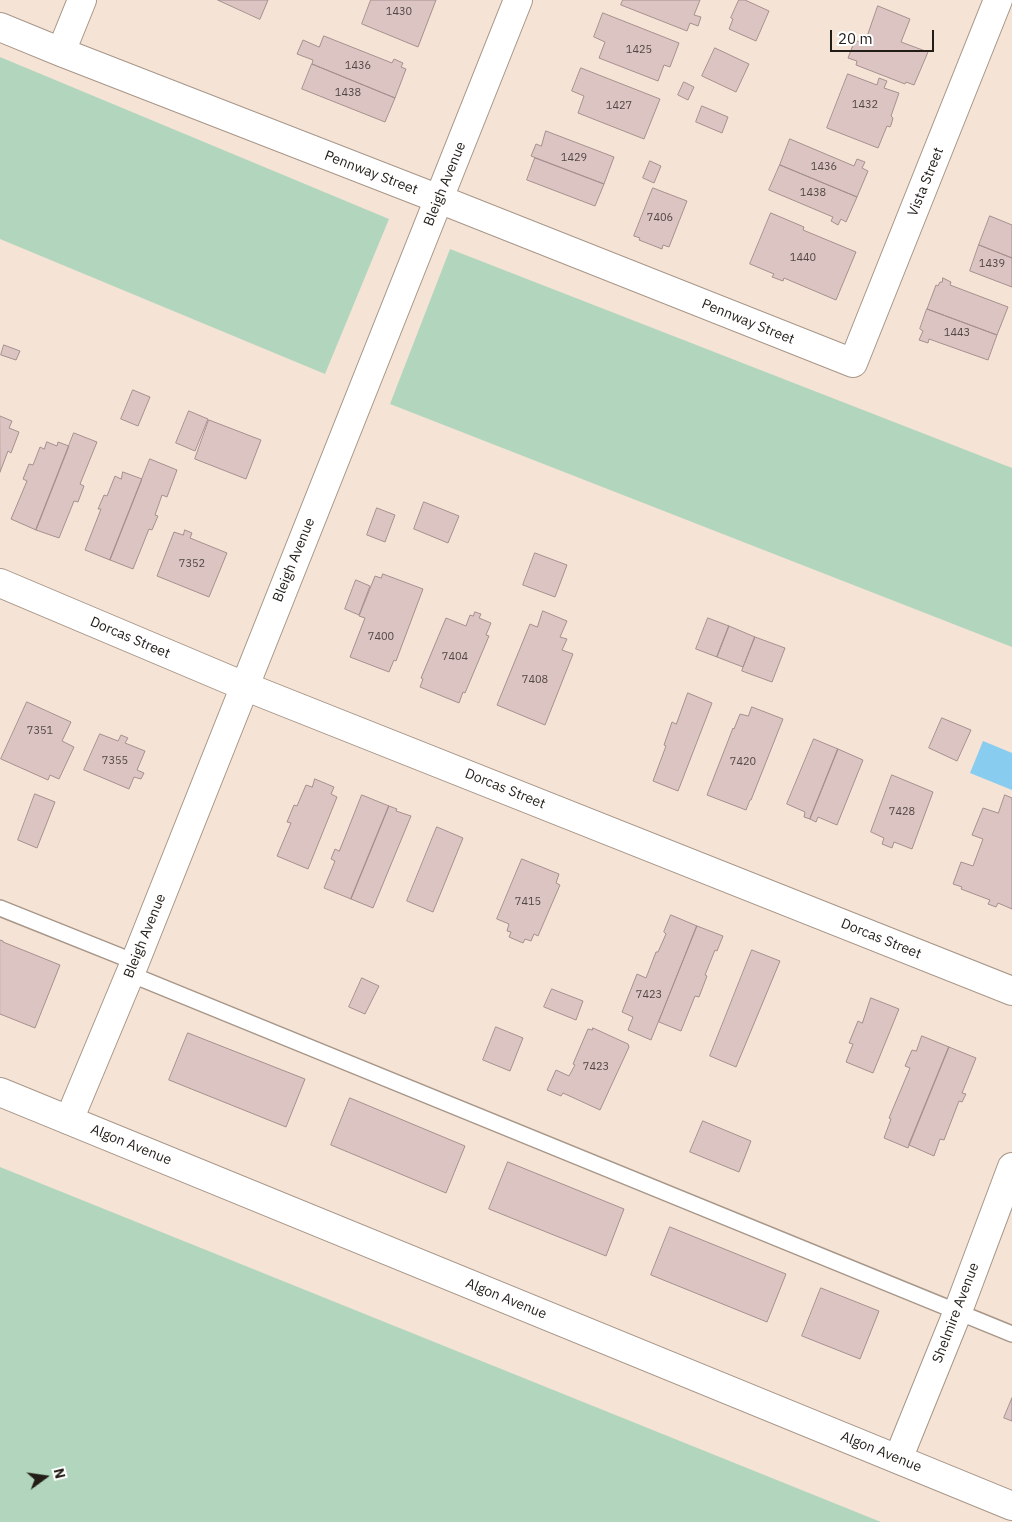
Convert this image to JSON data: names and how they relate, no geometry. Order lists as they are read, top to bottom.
{
  "streets": {
    "street": [
      "Pennway Street",
      "Vista Street",
      "Bleigh Avenue",
      "Dorcas Street",
      "Algon Avenue",
      "Shelmire Avenue"
    ]
  },
  "crossings": [
    ["Pennway Street", "Vista Street"],
    ["Pennway Street", "Bleigh Avenue"],
    ["Bleigh Avenue", "Dorcas Street"],
    ["Bleigh Avenue", "Algon Avenue"],
    ["Algon Avenue", "Shelmire Avenue"]
  ],
  "house_numbers": [
    "1430",
    "1425",
    "1436",
    "1438",
    "1432",
    "1427",
    "1429",
    "1436",
    "1438",
    "7406",
    "1440",
    "1439",
    "1443",
    "7352",
    "7400",
    "7404",
    "7408",
    "7351",
    "7355",
    "7420",
    "7428",
    "7415",
    "7423",
    "7423"
  ],
  "scale_bar": "20 m",
  "north": "right"
}
